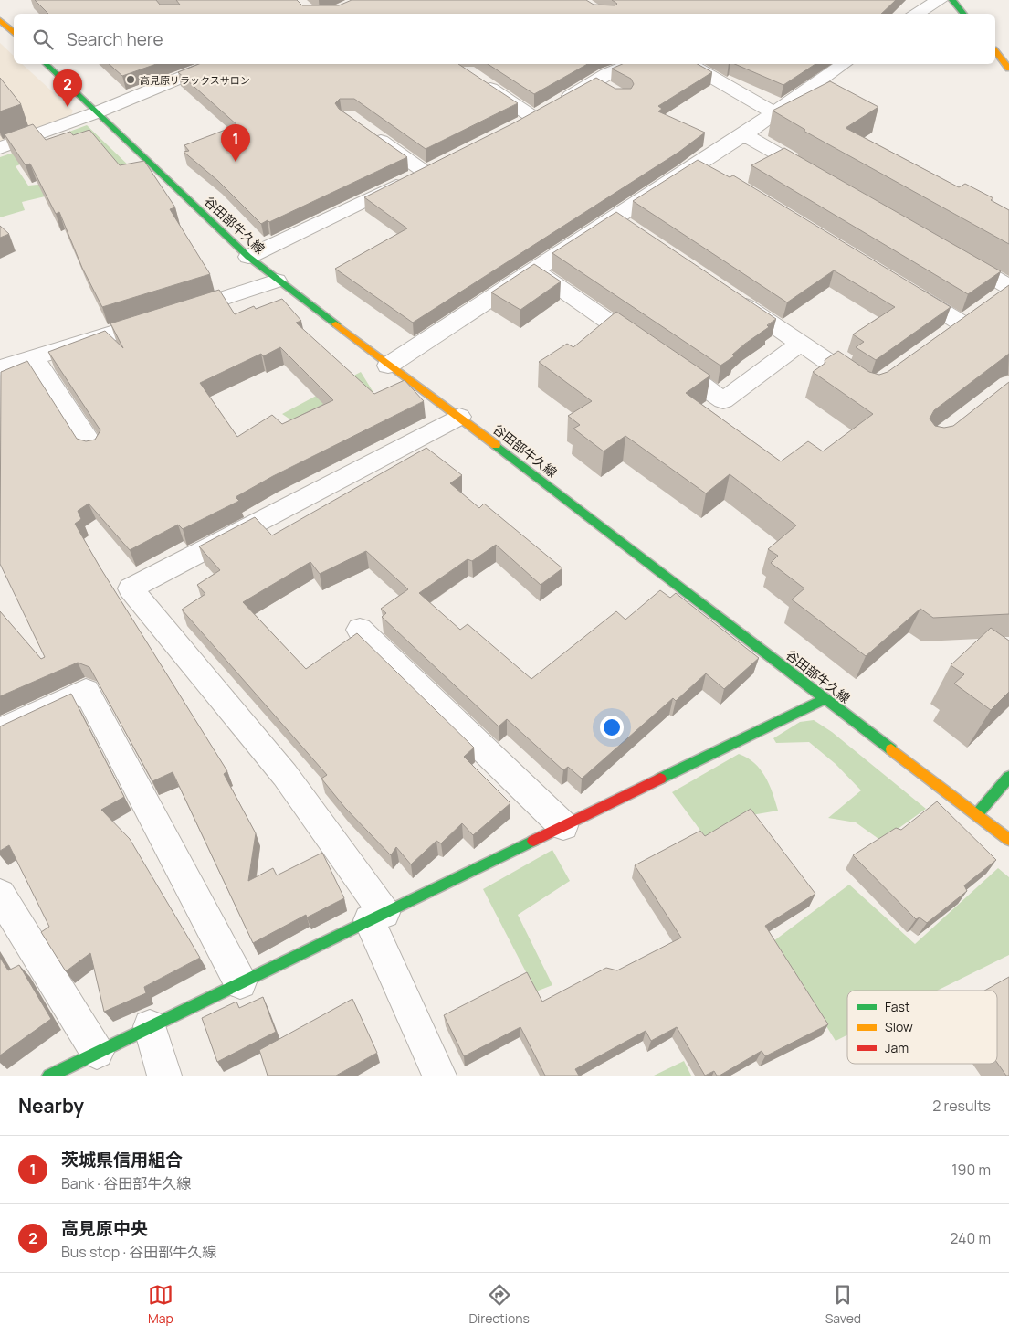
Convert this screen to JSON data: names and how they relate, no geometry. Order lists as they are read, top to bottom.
{
  "streets": {
    "main road": ["谷田部牛久線"]
  },
  "places": ["高見原リラックスサロン"],
  "legend": ["Fast", "Slow", "Jam"],
  "page": {
    "search": "Search here",
    "pins": ["2", "1"],
    "heading": ["Nearby", "2 results"],
    "list": [
      {
        "mark": "1",
        "name": "茨城県信用組合",
        "note": "Bank · 谷田部牛久線",
        "value": "190 m"
      },
      {
        "mark": "2",
        "name": "高見原中央",
        "note": "Bus stop · 谷田部牛久線",
        "value": "240 m"
      }
    ],
    "nav": ["Map", "Directions", "Saved"]
  }
}
